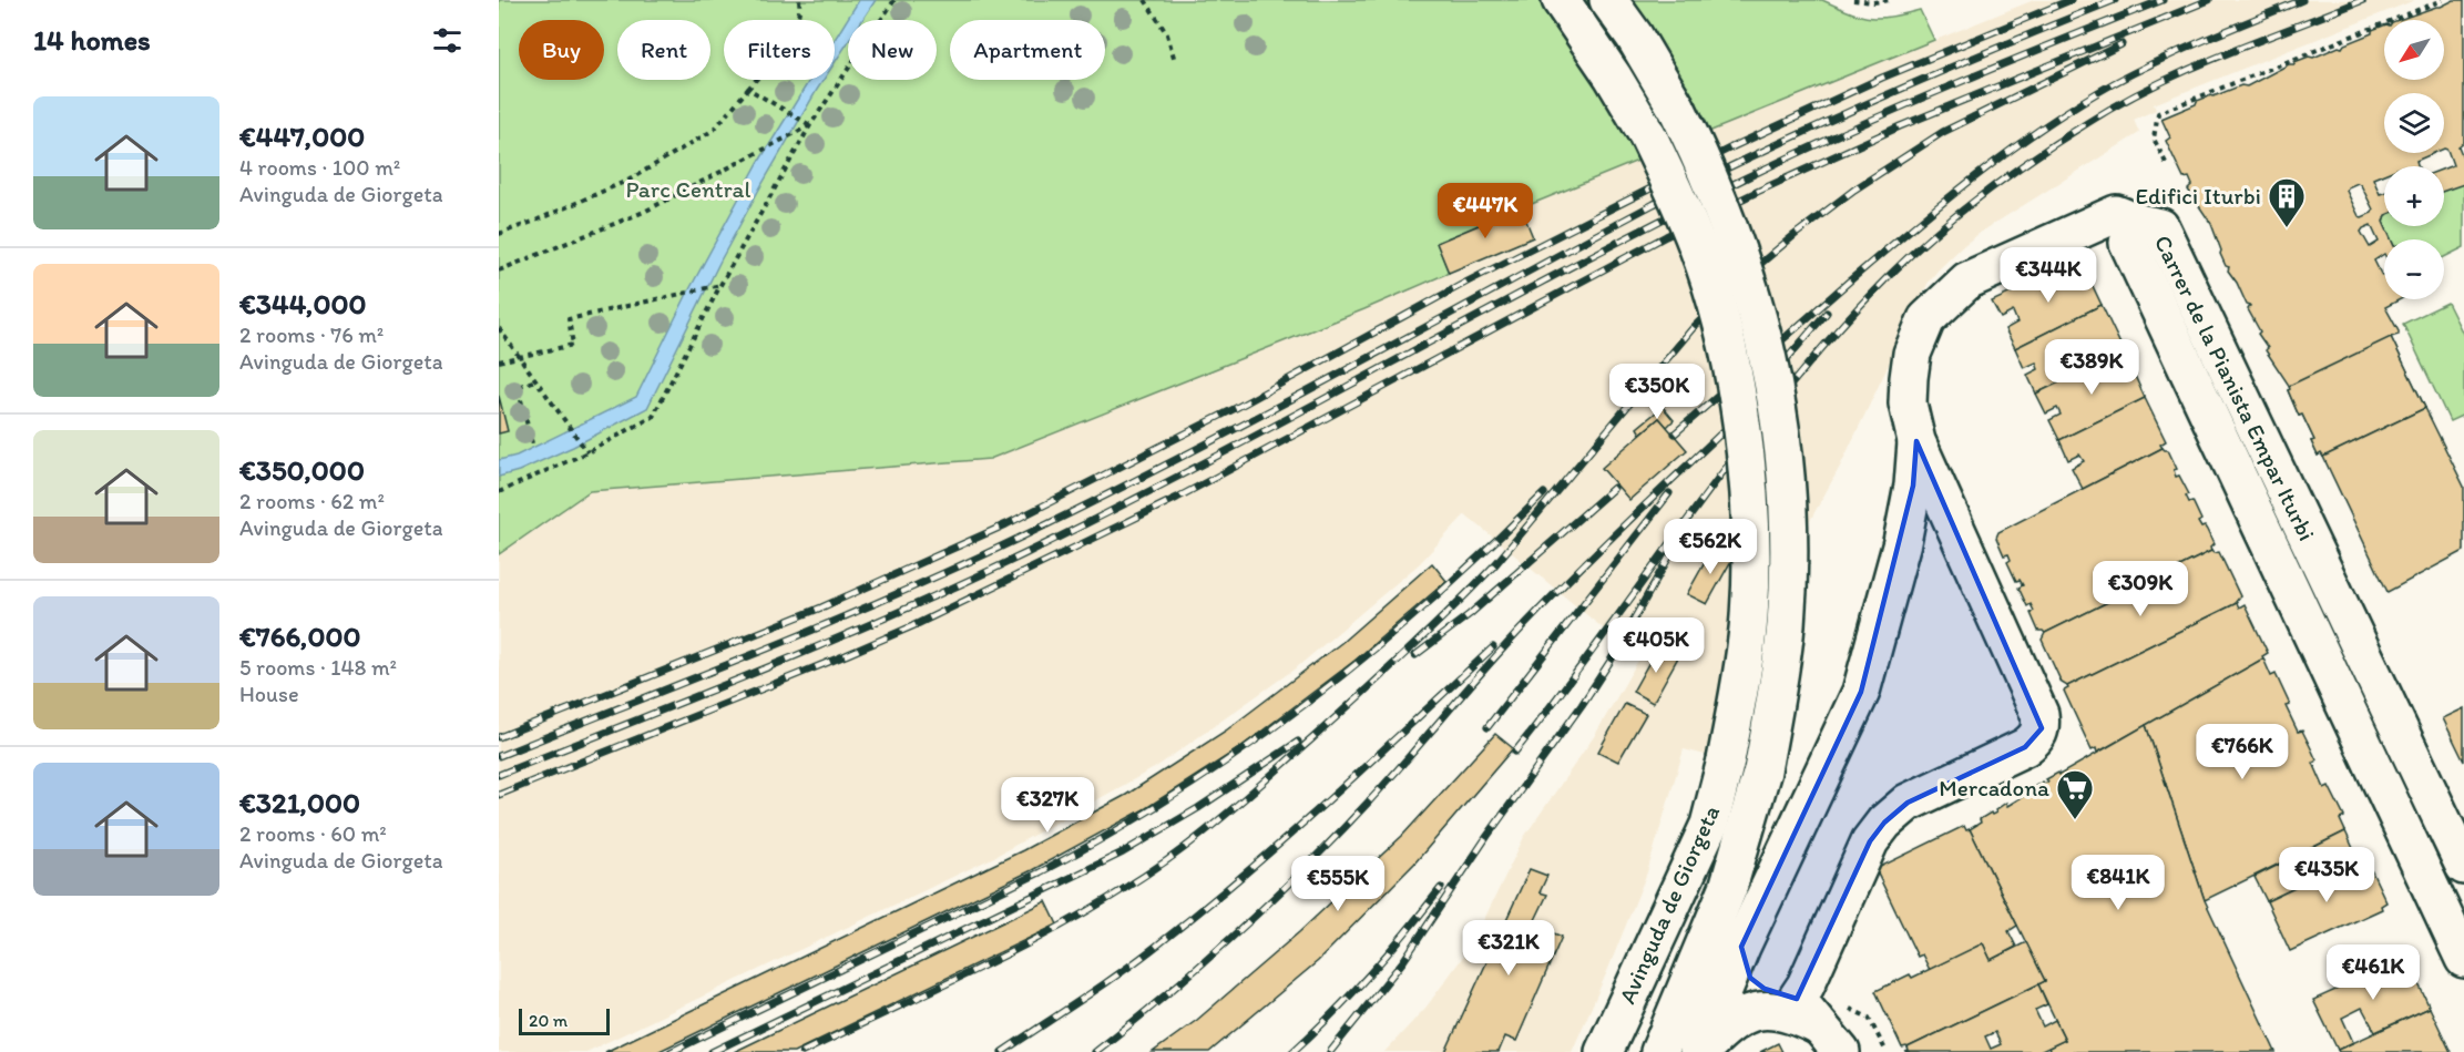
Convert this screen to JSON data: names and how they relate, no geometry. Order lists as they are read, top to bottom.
{
  "streets": {
    "street": ["Carrer de la Pianista Empar Iturbi", "Avinguda de Giorgeta"]
  },
  "parks": ["Parc Central"],
  "places": {
    "building": ["Edifici Iturbi"],
    "supermarket": ["Mercadona"]
  },
  "scale_bar": "20 m",
  "north": "bottom left",
  "page": {
    "heading": "14 homes",
    "map_buttons": ["+", "−"],
    "chip": [
      "Buy",
      "Rent",
      "Filters",
      "New",
      "Apartment"
    ],
    "list": [
      {
        "name": "€447,000",
        "note": "4 rooms · 100 m² · Avinguda de Giorgeta"
      },
      {
        "name": "€344,000",
        "note": "2 rooms · 76 m² · Avinguda de Giorgeta"
      },
      {
        "name": "€350,000",
        "note": "2 rooms · 62 m² · Avinguda de Giorgeta"
      },
      {
        "name": "€766,000",
        "note": "5 rooms · 148 m² · House"
      },
      {
        "name": "€321,000",
        "note": "2 rooms · 60 m² · Avinguda de Giorgeta"
      }
    ],
    "price": [
      "€447K",
      "€344K",
      "€389K",
      "€350K",
      "€562K",
      "€309K",
      "€405K",
      "€766K",
      "€327K",
      "€435K",
      "€841K",
      "€555K",
      "€321K",
      "€461K"
    ],
    "scale": "20 m"
  }
}
